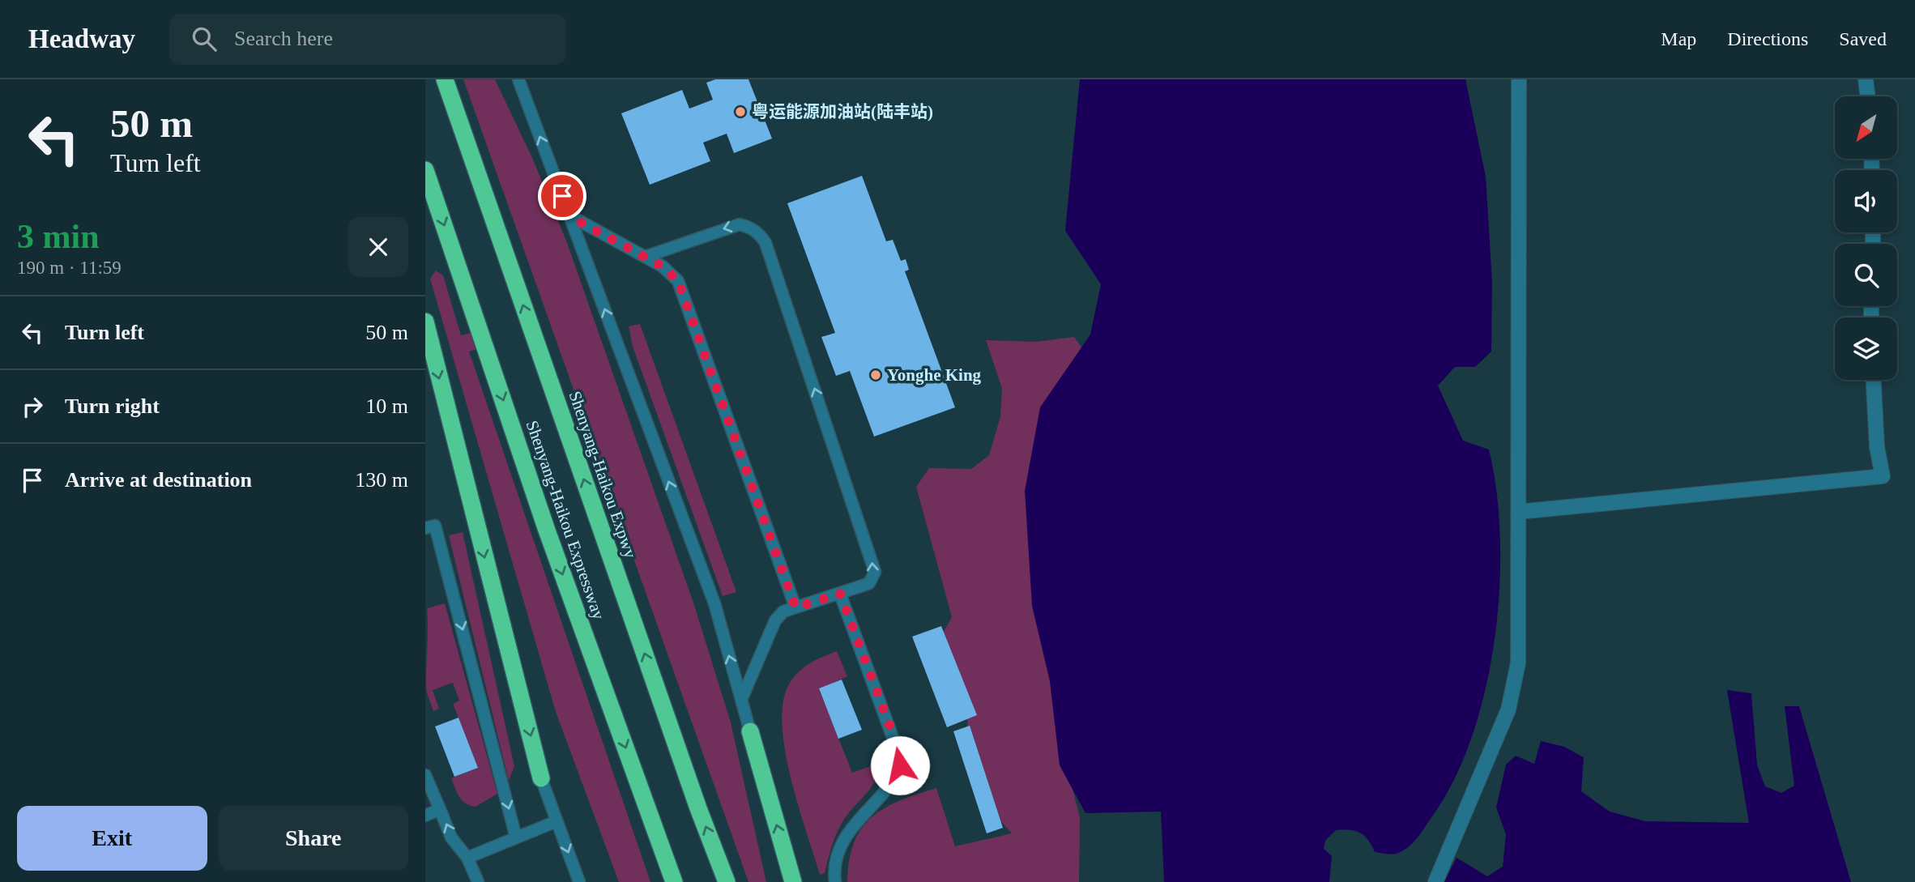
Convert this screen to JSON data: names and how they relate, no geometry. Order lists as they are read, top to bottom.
{
  "streets": {
    "highway": ["Shenyang-Haikou Expwy", "Shenyang-Haikou Expressway"]
  },
  "places": ["粤运能源加油站(陆丰站)", "Yonghe King"],
  "north": "bottom left",
  "page": {
    "header": "Headway",
    "search": "Search here",
    "nav": ["Map", "Directions", "Saved"],
    "turn": ["50 m", "Turn left"],
    "heading": ["3 min", "190 m · 11:59"],
    "list": [
      {
        "name": "Turn left",
        "value": "50 m"
      },
      {
        "name": "Turn right",
        "value": "10 m"
      },
      {
        "name": "Arrive at destination",
        "value": "130 m"
      }
    ],
    "buttons": ["Exit", "Share"]
  }
}
